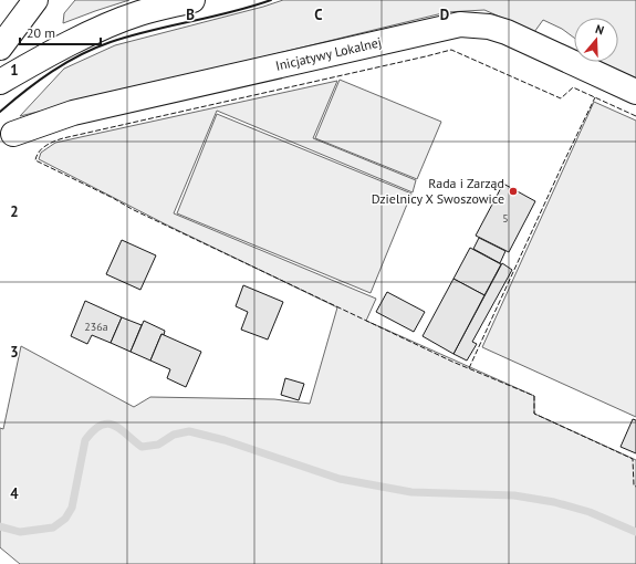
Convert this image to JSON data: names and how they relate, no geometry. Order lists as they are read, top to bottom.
{
  "streets": {
    "main road": ["Inicjatywy Lokalnej"]
  },
  "places": ["Rada i Zarząd Dzielnicy X Swoszowice"],
  "house_numbers": ["5", "236a"],
  "scale_bar": "20 m",
  "north": "top",
  "grid": {
    "columns": ["B", "C", "D"],
    "rows": [
      "1",
      "2",
      "3",
      "4"
    ]
  }
}
